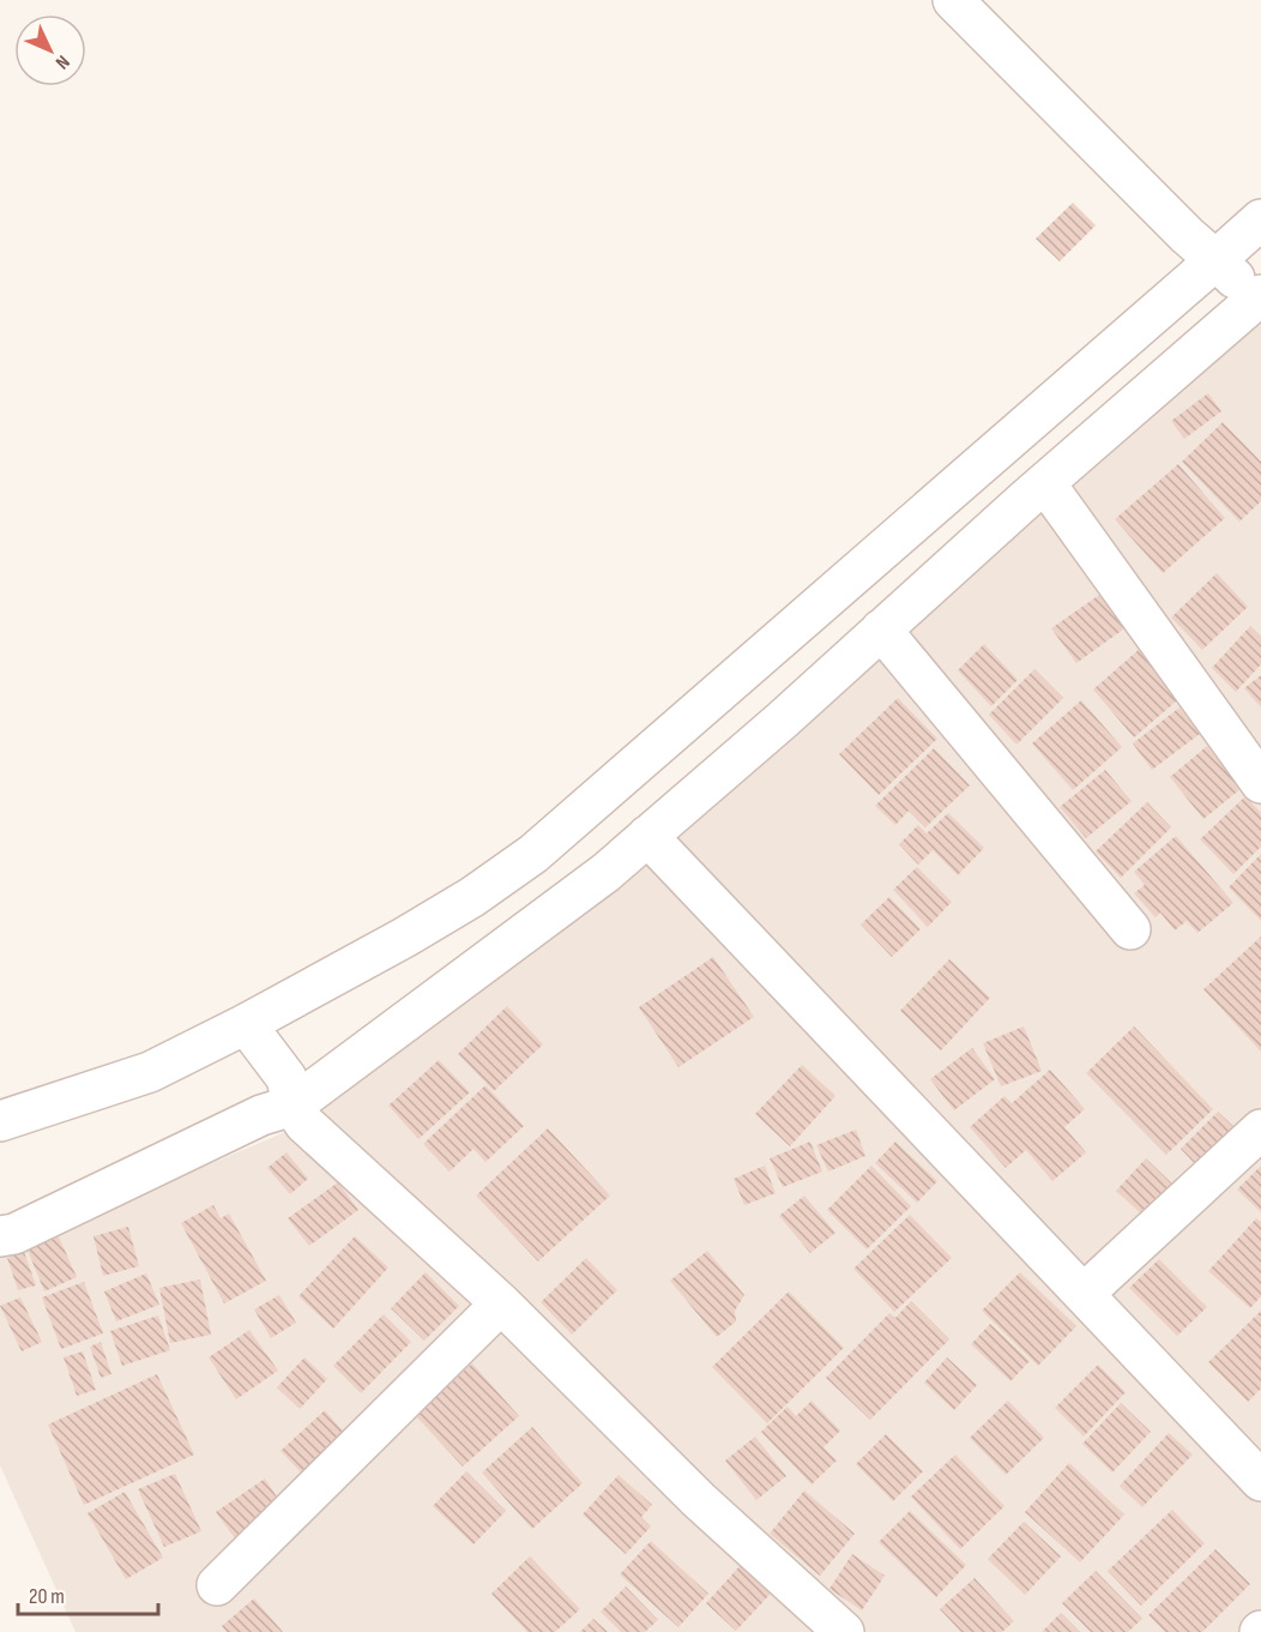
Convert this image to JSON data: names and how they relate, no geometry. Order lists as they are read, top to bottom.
{
  "scale_bar": "20 m",
  "north": "bottom right"
}
